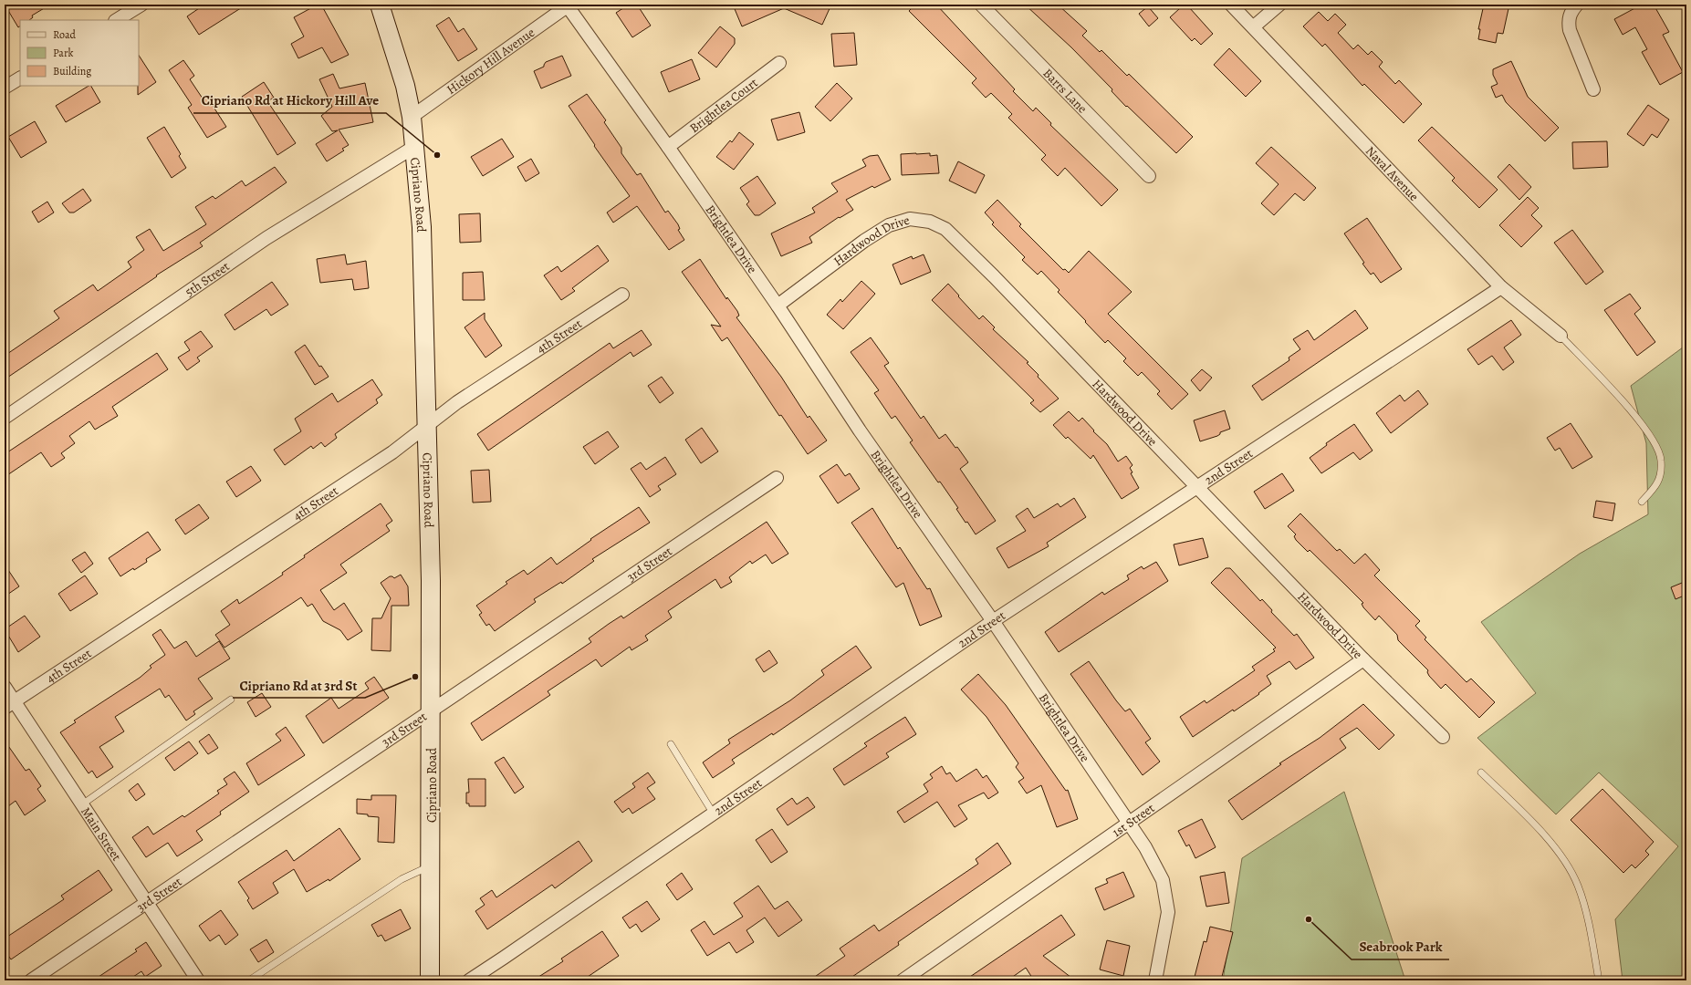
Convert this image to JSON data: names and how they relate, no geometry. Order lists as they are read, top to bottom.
{
  "streets": {
    "street": [
      "Hickory Hill Avenue",
      "Barrs Lane",
      "Brightlea Court",
      "Naval Avenue",
      "Cipriano Road",
      "Brightlea Drive",
      "Hardwood Drive",
      "5th Street",
      "4th Street",
      "2nd Street",
      "3rd Street",
      "1st Street",
      "Main Street"
    ]
  },
  "crossings": [
    ["Hickory Hill Avenue", "Cipriano Road"],
    ["Hickory Hill Avenue", "Brightlea Drive"],
    ["Brightlea Court", "Brightlea Drive"],
    ["Naval Avenue", "2nd Street"],
    ["Cipriano Road", "5th Street"],
    ["Cipriano Road", "4th Street"],
    ["Cipriano Road", "3rd Street"],
    ["Brightlea Drive", "Hardwood Drive"],
    ["Brightlea Drive", "2nd Street"],
    ["Brightlea Drive", "1st Street"],
    ["Hardwood Drive", "2nd Street"],
    ["Hardwood Drive", "1st Street"],
    ["4th Street", "Main Street"],
    ["3rd Street", "Main Street"]
  ],
  "places": ["Cipriano Rd at Hickory Hill Ave", "Cipriano Rd at 3rd St", "Seabrook Park"],
  "legend": ["Road", "Park", "Building"]
}
